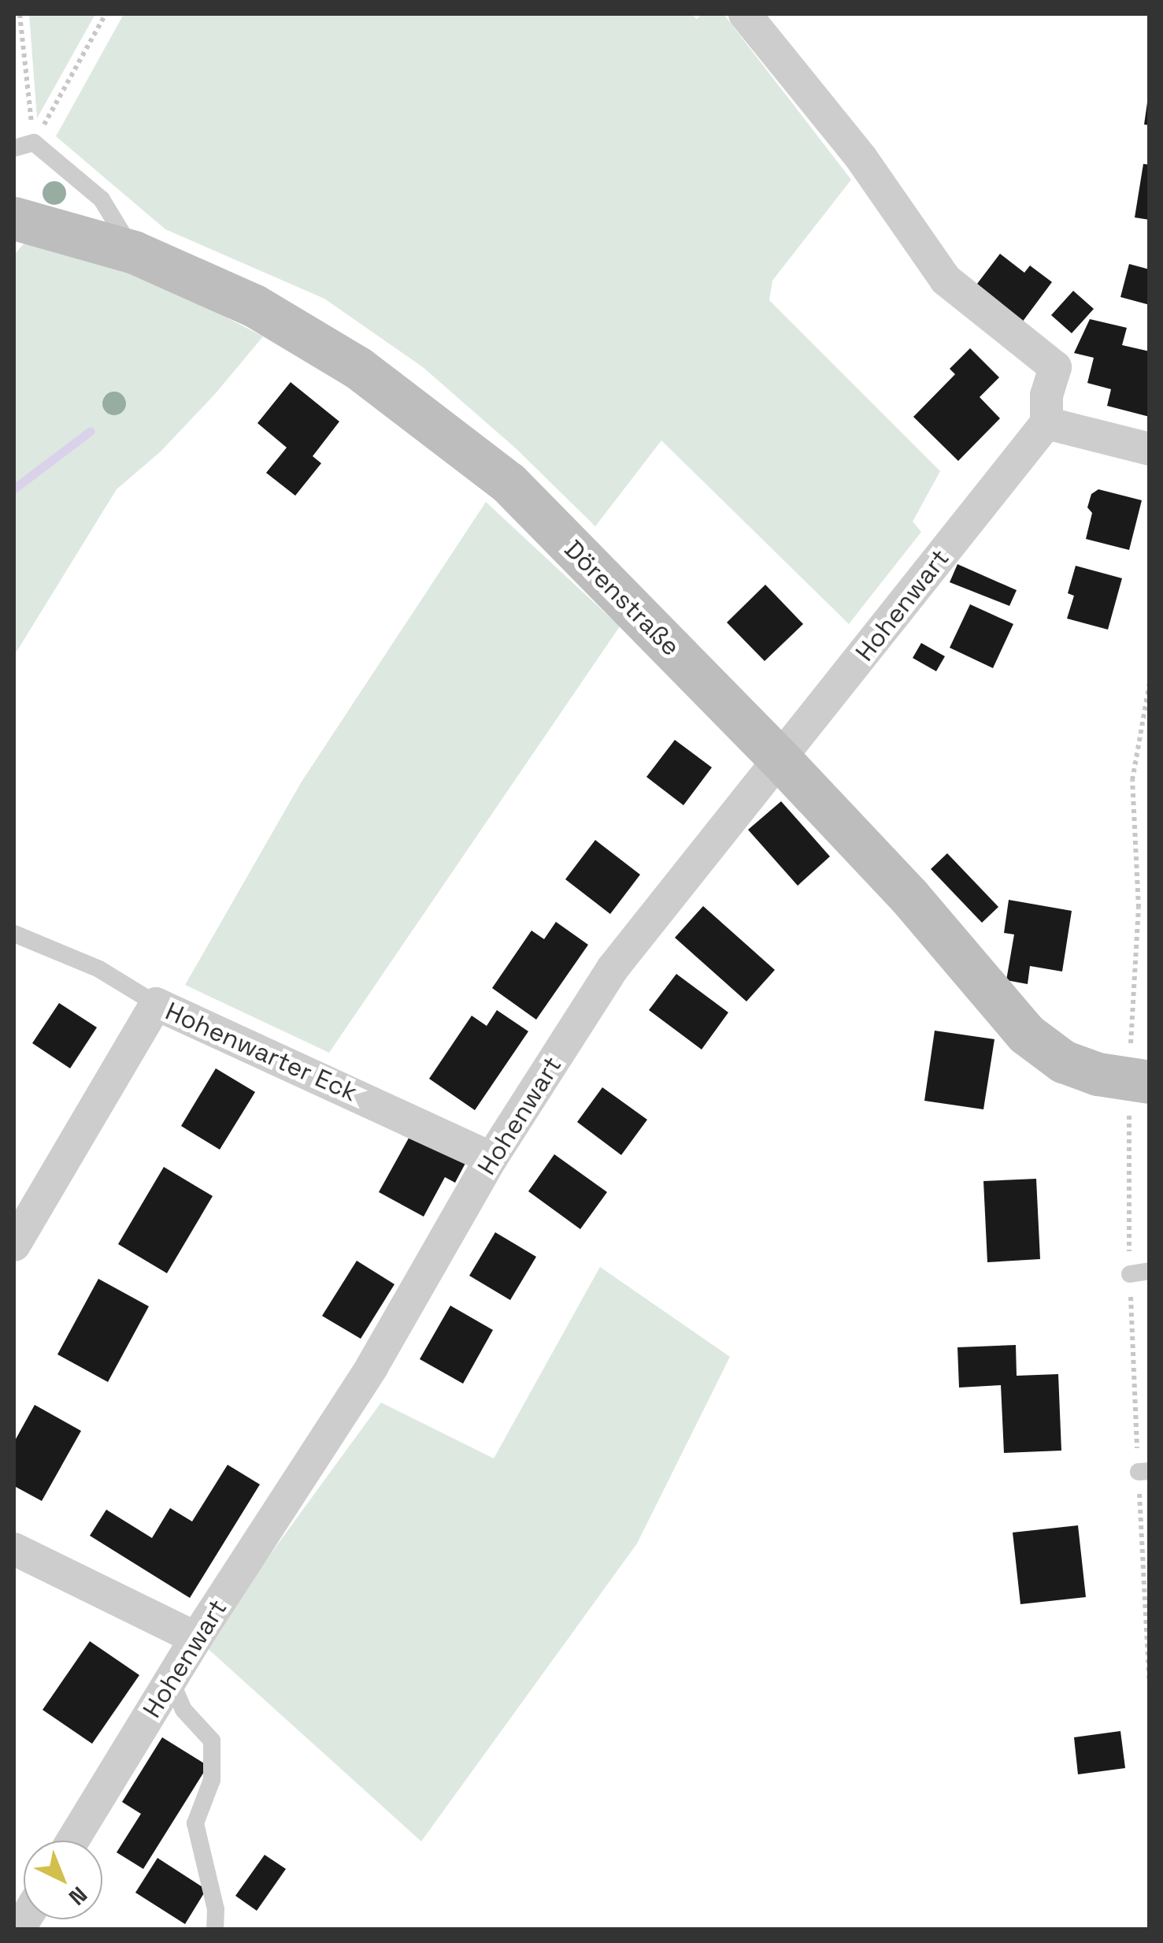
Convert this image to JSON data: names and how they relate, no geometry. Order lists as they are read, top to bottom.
{
  "streets": {
    "street": ["Dörenstraße", "Hohenwart", "Hohenwarter Eck"]
  },
  "crossings": [
    ["Dörenstraße", "Hohenwart"],
    ["Hohenwart", "Hohenwarter Eck"]
  ],
  "north": "bottom right"
}
